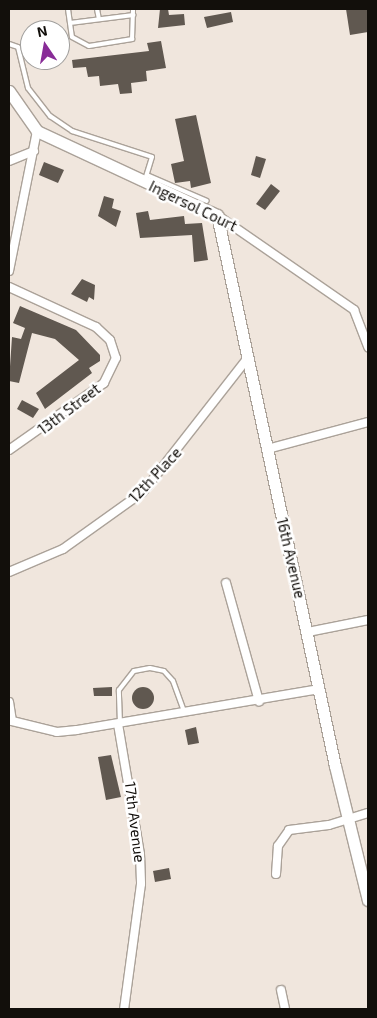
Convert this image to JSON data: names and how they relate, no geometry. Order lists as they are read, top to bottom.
{
  "streets": {
    "street": [
      "Ingersol Court",
      "13th Street",
      "12th Place",
      "16th Avenue",
      "17th Avenue"
    ]
  },
  "crossings": [
    ["Ingersol Court", "16th Avenue"],
    ["12th Place", "16th Avenue"]
  ],
  "north": "top"
}
